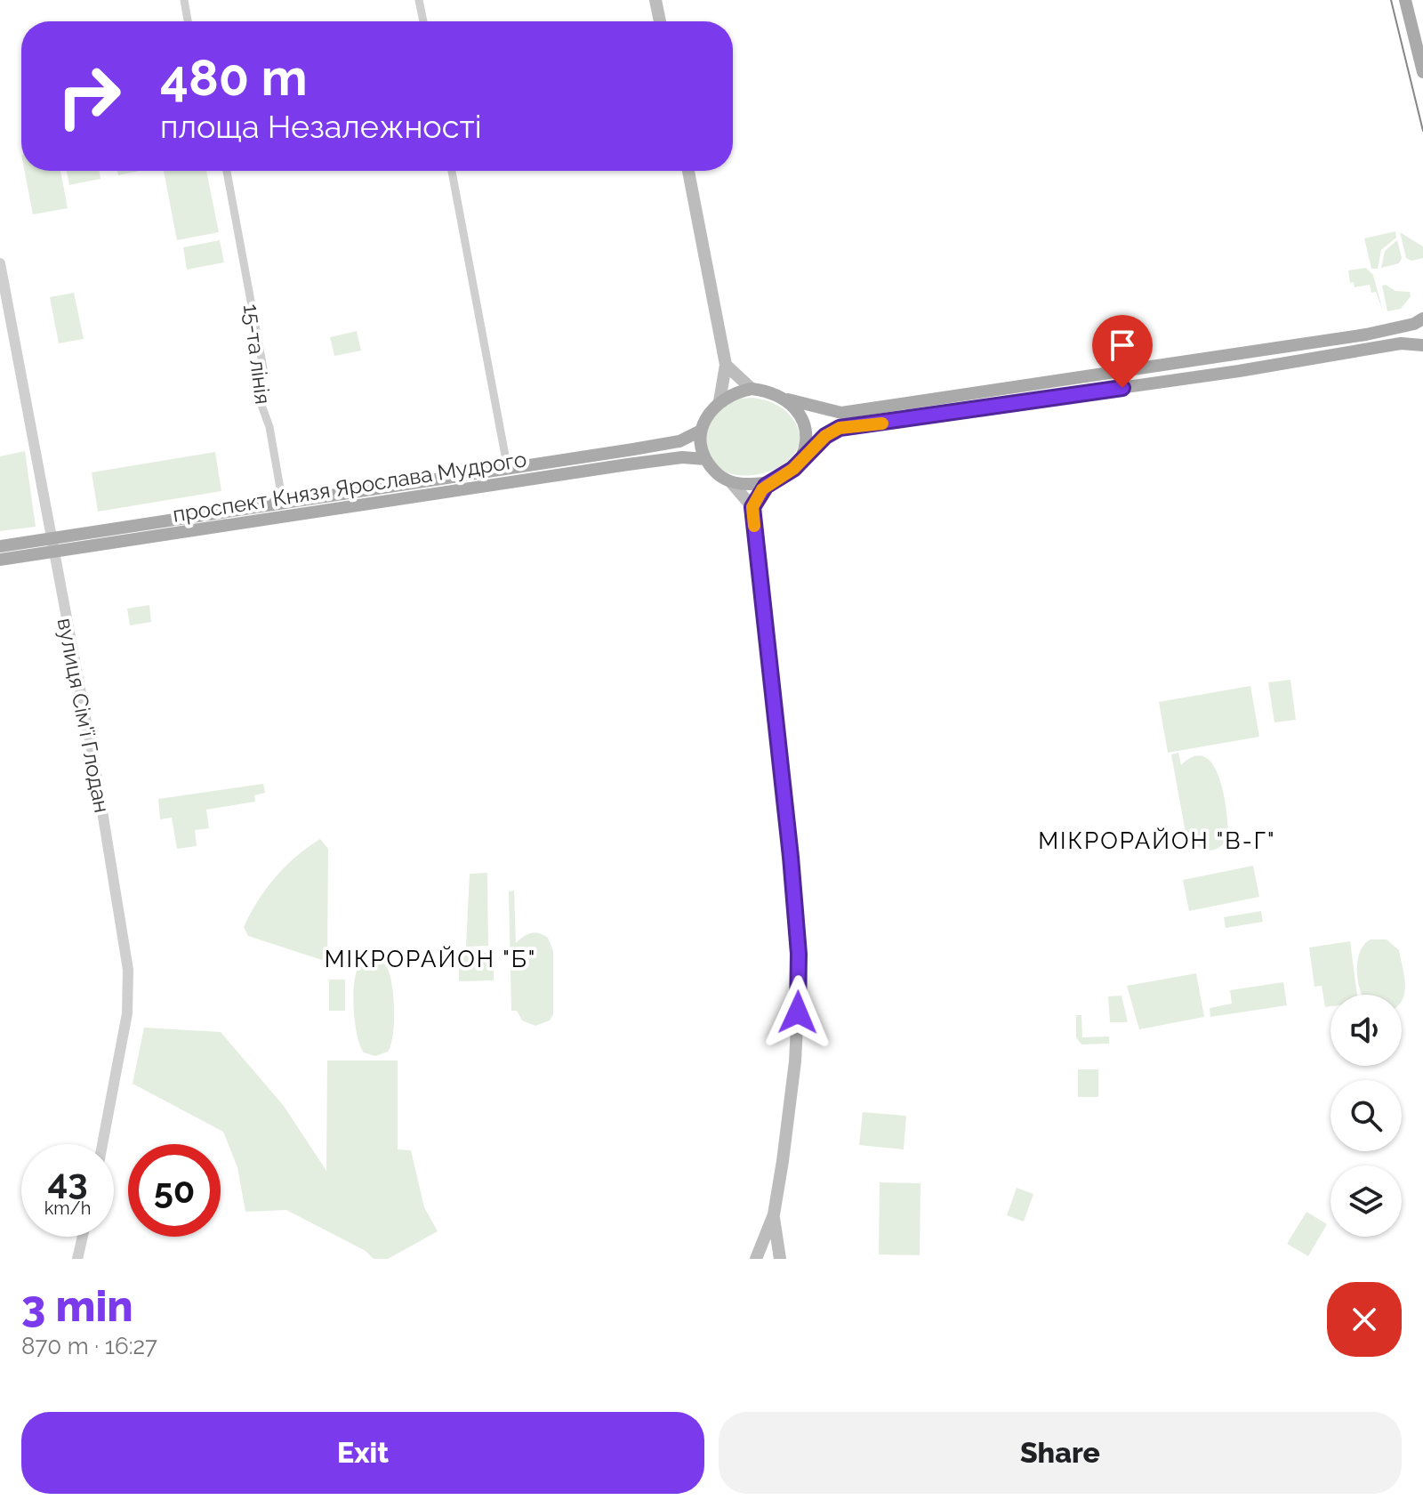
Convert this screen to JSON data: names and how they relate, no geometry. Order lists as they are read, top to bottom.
{
  "streets": {
    "main road": ["проспект Князя Ярослава Мудрого"],
    "street": ["15-та лінія", "вулиця Сім'ї Глодан"]
  },
  "crossings": [
    ["15-та лінія", "проспект Князя Ярослава Мудрого"],
    ["проспект Князя Ярослава Мудрого", "вулиця Сім'ї Глодан"]
  ],
  "districts": ["МІКРОРАЙОН \"В-Г\"", "МІКРОРАЙОН \"Б\""],
  "page": {
    "turn": ["480 m", "площа Незалежності"],
    "speed": "43 km/h",
    "limit": "50",
    "heading": ["3 min", "870 m · 16:27"],
    "buttons": ["Exit", "Share"]
  }
}
